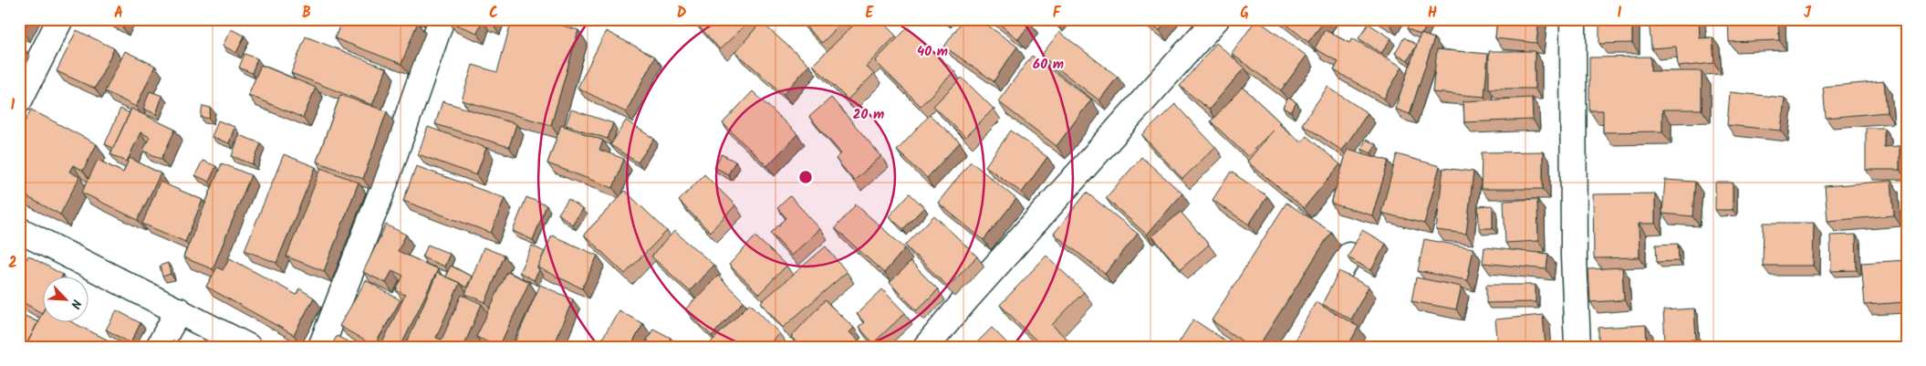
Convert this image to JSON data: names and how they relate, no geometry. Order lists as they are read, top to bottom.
{
  "north": "bottom right",
  "grid": {
    "columns": [
      "A",
      "B",
      "C",
      "D",
      "E",
      "F",
      "G",
      "H",
      "I",
      "J"
    ],
    "rows": ["1", "2"]
  },
  "rings": ["40 m", "60 m", "20 m"]
}
